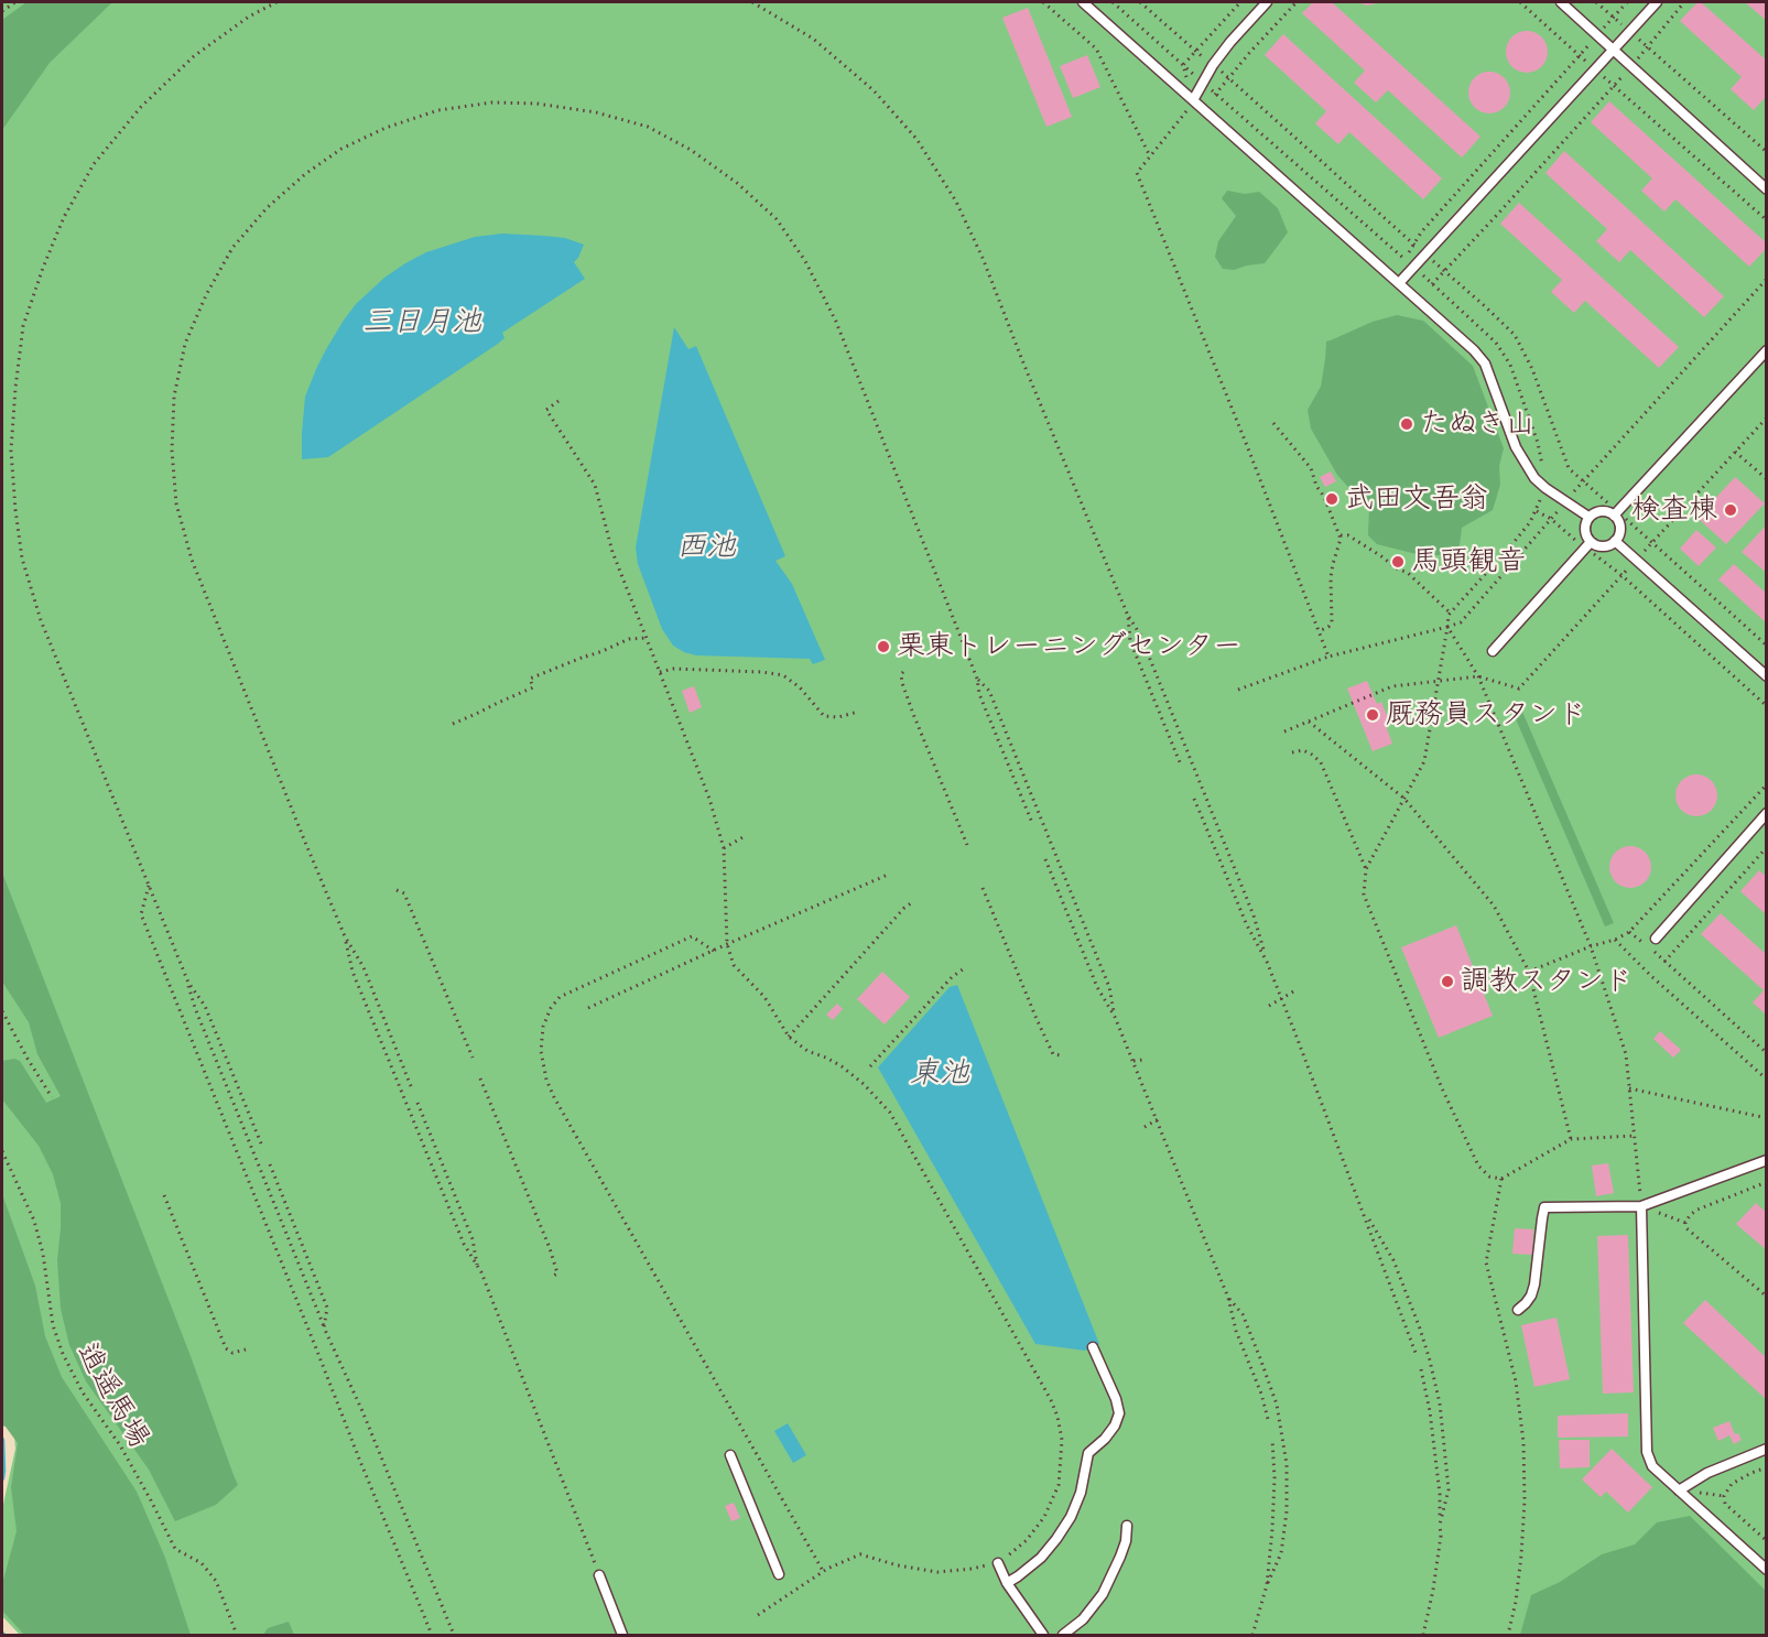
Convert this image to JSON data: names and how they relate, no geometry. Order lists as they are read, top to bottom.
{
  "streets": {
    "path": ["逍遥馬場"]
  },
  "water": ["三日月池", "西池", "東池"],
  "places": [
    "たぬき山",
    "武田文吾翁",
    "検査棟",
    "馬頭観音",
    "栗東トレーニングセンター",
    "厩務員スタンド",
    "調教スタンド"
  ]
}
